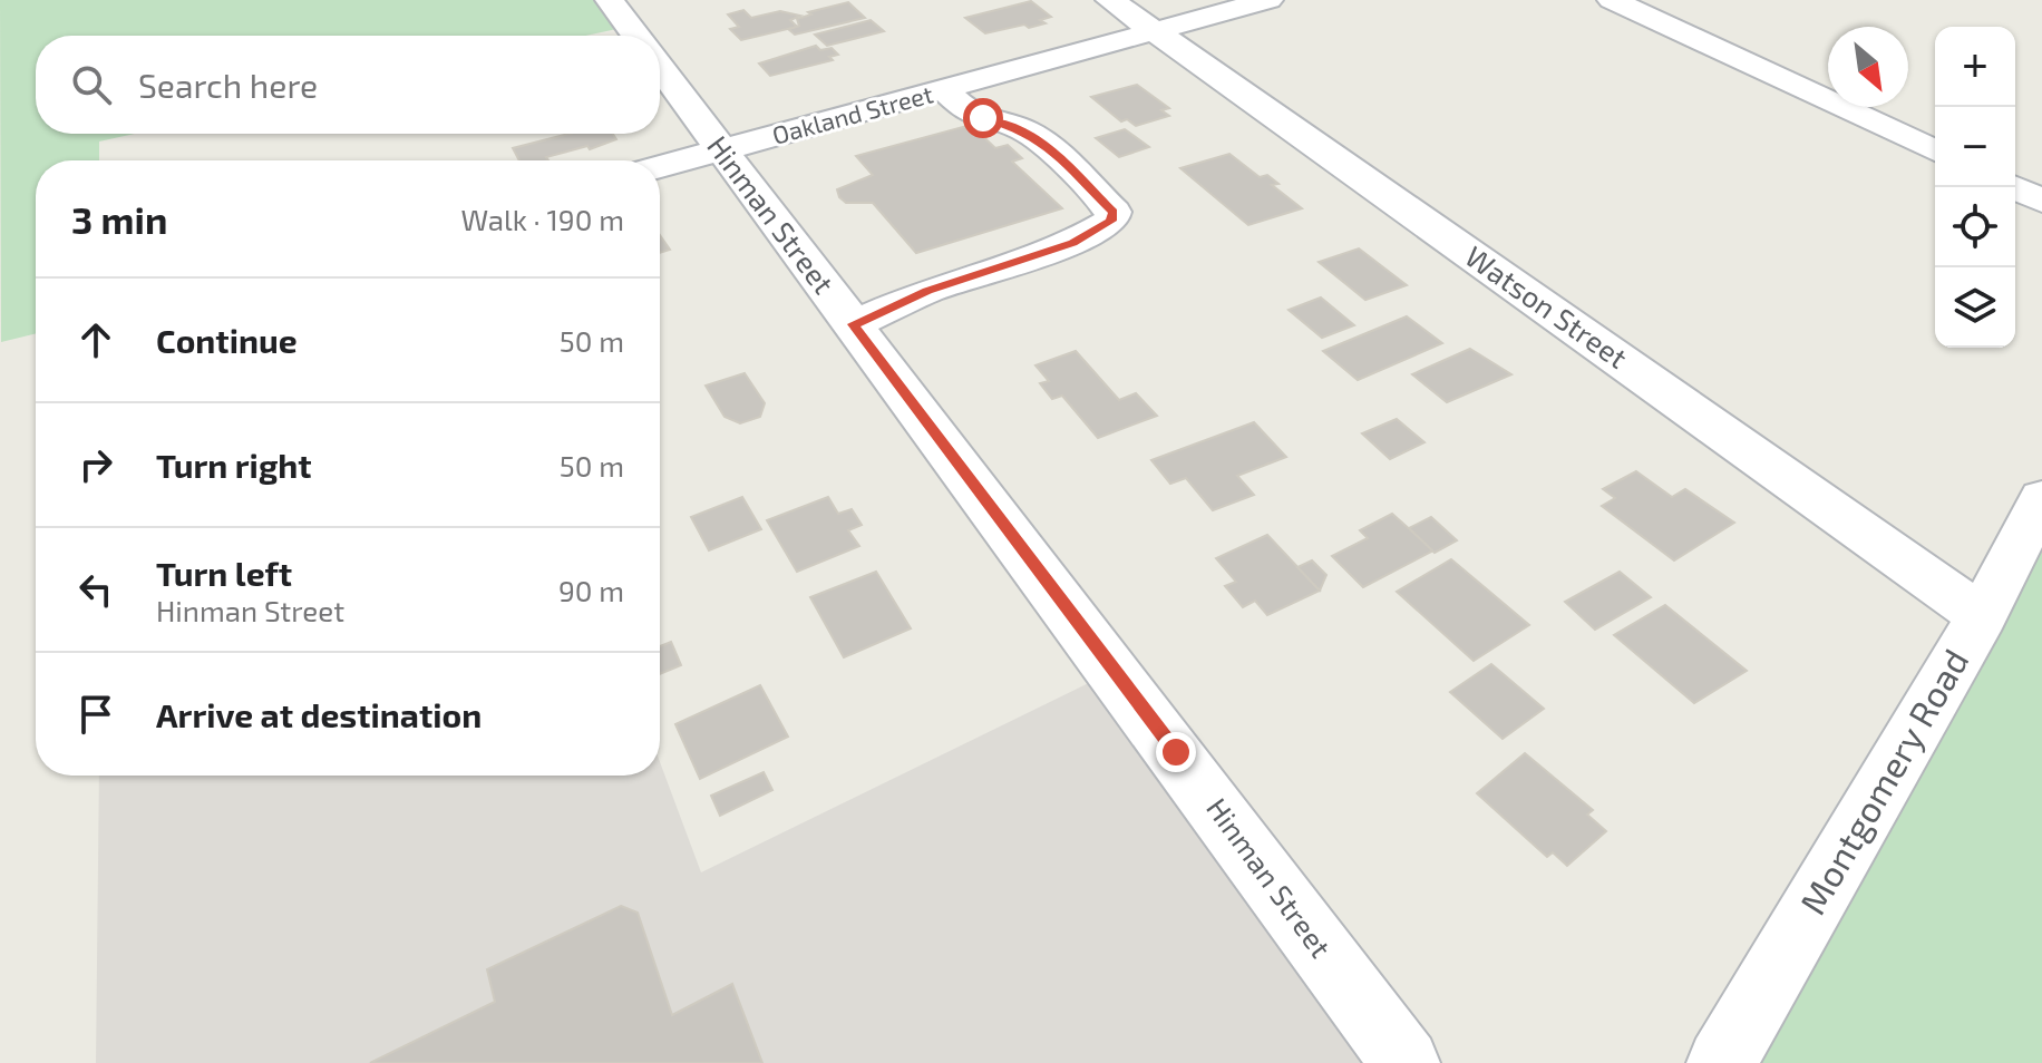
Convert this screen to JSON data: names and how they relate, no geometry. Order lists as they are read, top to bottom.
{
  "streets": {
    "street": [
      "Oakland Street",
      "Hinman Street",
      "Watson Street",
      "Montgomery Road"
    ]
  },
  "crossings": [
    ["Oakland Street", "Hinman Street"],
    ["Oakland Street", "Watson Street"],
    ["Watson Street", "Montgomery Road"]
  ],
  "north": "bottom right",
  "page": {
    "map_buttons": ["+", "−"],
    "search": "Search here",
    "heading": ["3 min", "Walk · 190 m"],
    "list": [
      ["Continue", "50 m"],
      ["Turn right", "50 m"],
      ["Turn left", "Hinman Street", "90 m"],
      "Arrive at destination"
    ]
  }
}
